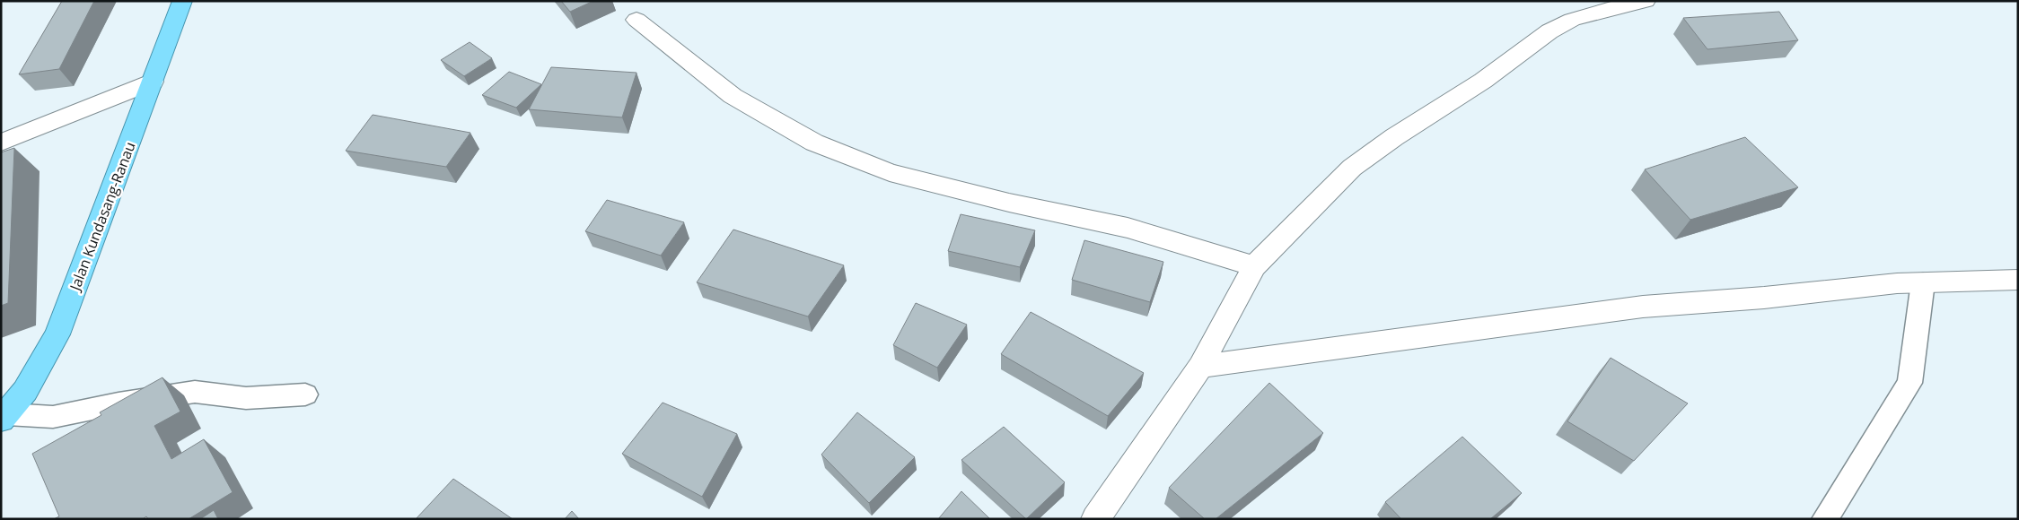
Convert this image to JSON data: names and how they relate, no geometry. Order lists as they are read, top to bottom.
{
  "streets": {
    "highway": ["Jalan Kundasang-Ranau"]
  }
}
